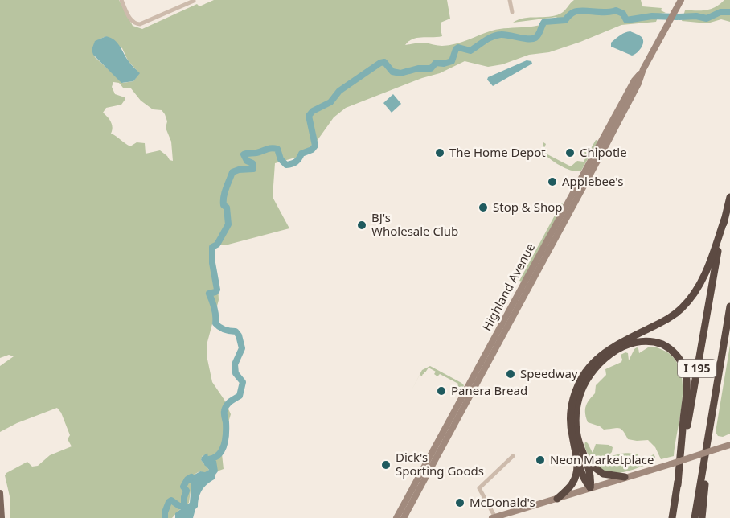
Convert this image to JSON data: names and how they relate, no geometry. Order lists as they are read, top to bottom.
{
  "streets": {
    "highway": ["I 195"],
    "main road": ["Highland Avenue"]
  },
  "places": [
    "The Home Depot",
    "Chipotle",
    "Applebee's",
    "Stop & Shop",
    "BJ's Wholesale Club",
    "Speedway",
    "Panera Bread",
    "Neon Marketplace",
    "Dick's Sporting Goods",
    "McDonald's"
  ]
}
